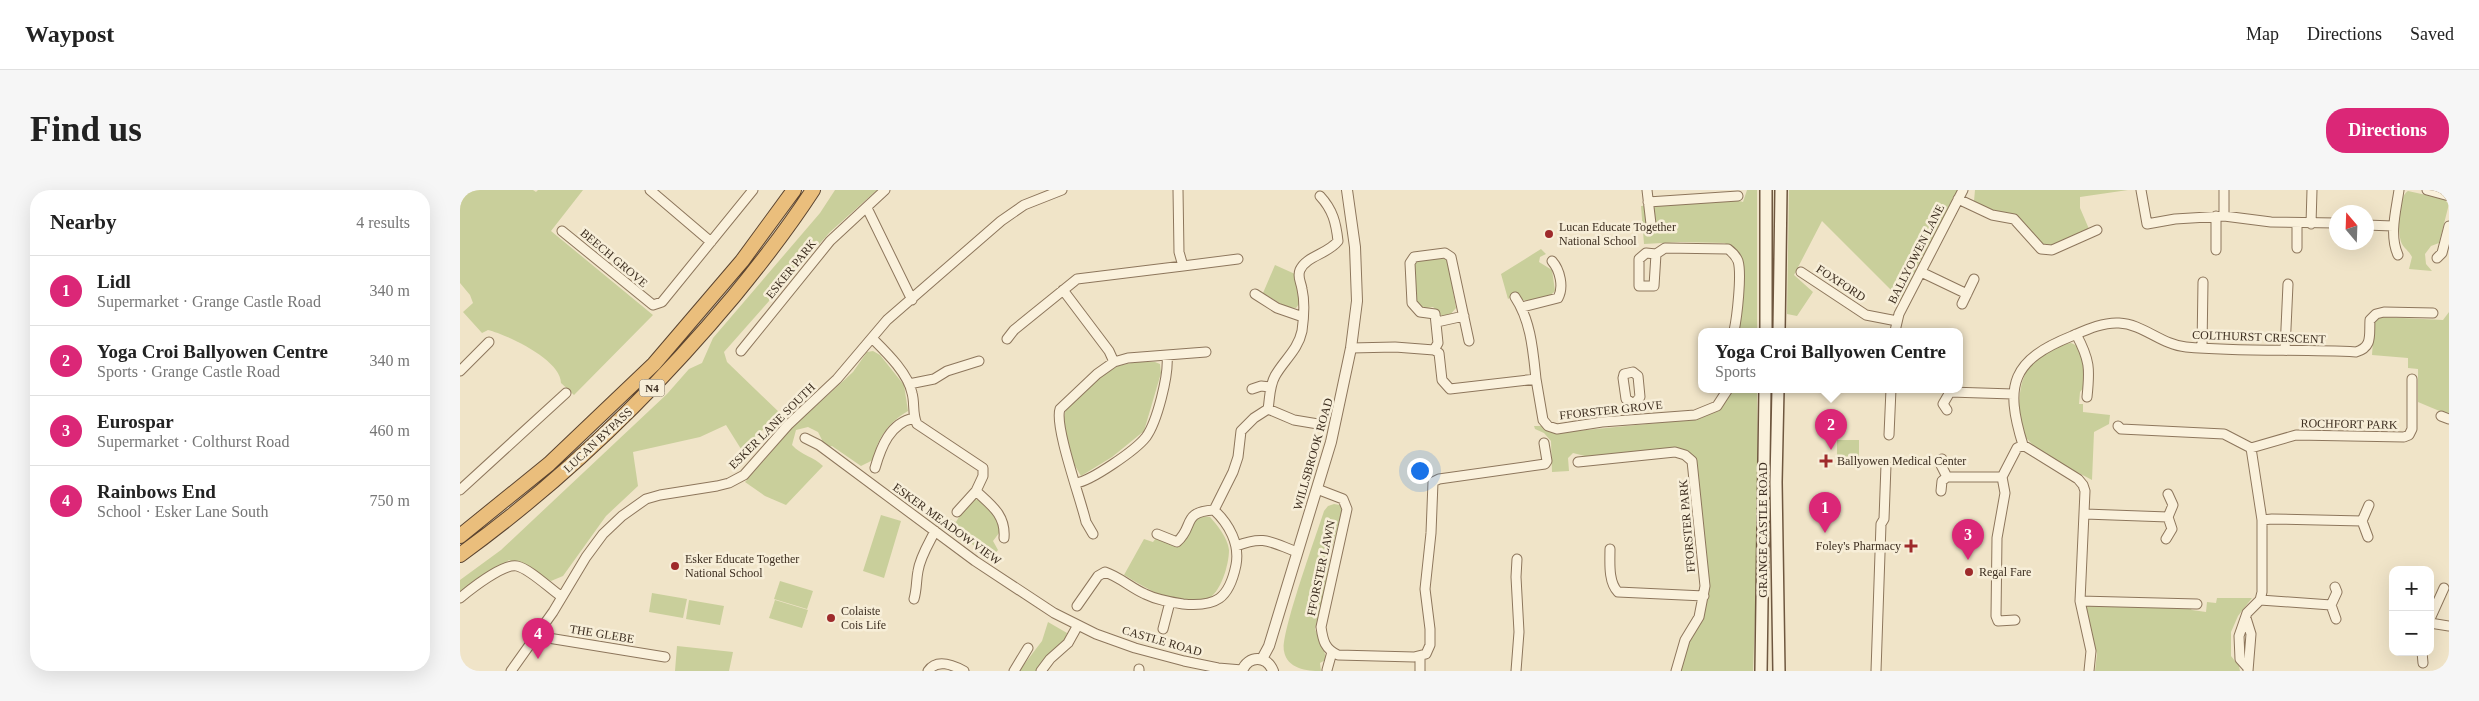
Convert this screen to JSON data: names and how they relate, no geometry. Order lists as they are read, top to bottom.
{
  "streets": {
    "highway": ["N4", "LUCAN BYPASS"],
    "main road": ["GRANGE CASTLE ROAD"],
    "street": [
      "BALLYOWEN LANE",
      "BEECH GROVE",
      "ESKER PARK",
      "FOXFORD",
      "COLTHURST CRESCENT",
      "FFORSTER GROVE",
      "ROCHFORT PARK",
      "ESKER LANE SOUTH",
      "WILLSBROOK ROAD",
      "ESKER MEADOW VIEW",
      "FFORSTER PARK",
      "FFORSTER LAWN",
      "THE GLEBE",
      "CASTLE ROAD"
    ]
  },
  "crossings": [
    ["BALLYOWEN LANE", "FOXFORD"],
    ["ESKER LANE SOUTH", "THE GLEBE"],
    ["WILLSBROOK ROAD", "FFORSTER LAWN"],
    ["ESKER MEADOW VIEW", "CASTLE ROAD"]
  ],
  "places": {
    "other": [
      "Lucan Educate Together National School",
      "Esker Educate Together National School",
      "Regal Fare",
      "Colaiste Cois Life"
    ],
    "health": ["Ballyowen Medical Center", "Foley's Pharmacy"]
  },
  "north": "top",
  "page": {
    "header": "Waypost",
    "nav": ["Map", "Directions", "Saved"],
    "buttons": "Directions",
    "title": "Find us",
    "heading": ["Nearby", "4 results"],
    "list": [
      {
        "mark": "1",
        "name": "Lidl",
        "note": "Supermarket · Grange Castle Road",
        "value": "340 m"
      },
      {
        "mark": "2",
        "name": "Yoga Croi Ballyowen Centre",
        "note": "Sports · Grange Castle Road",
        "value": "340 m"
      },
      {
        "mark": "3",
        "name": "Eurospar",
        "note": "Supermarket · Colthurst Road",
        "value": "460 m"
      },
      {
        "mark": "4",
        "name": "Rainbows End",
        "note": "School · Esker Lane South",
        "value": "750 m"
      }
    ],
    "popup": ["Yoga Croi Ballyowen Centre", "Sports"],
    "pins": [
      "2",
      "1",
      "3",
      "4"
    ],
    "map_buttons": ["+", "−"]
  }
}
